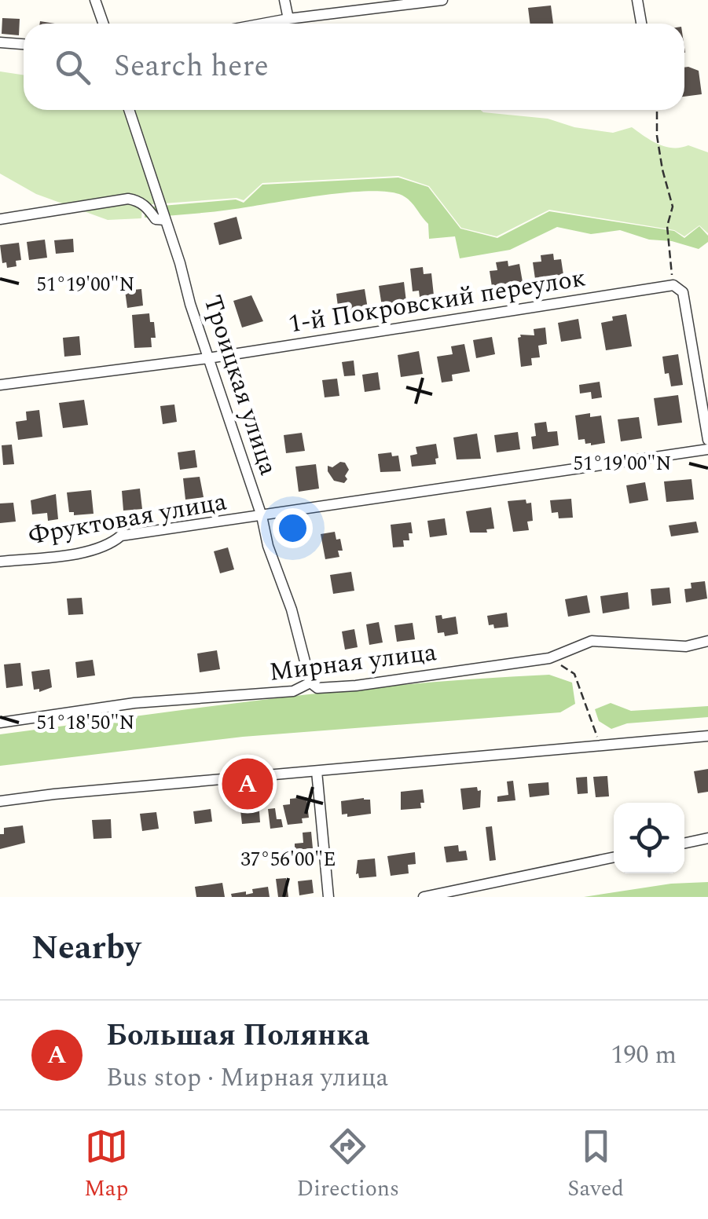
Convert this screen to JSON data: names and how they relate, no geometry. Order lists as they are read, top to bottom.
{
  "streets": {
    "street": [
      "1-й Покровский переулок",
      "Троицкая улица",
      "Фруктовая улица",
      "Мирная улица"
    ]
  },
  "crossings": [
    ["1-й Покровский переулок", "Троицкая улица"],
    ["Троицкая улица", "Фруктовая улица"],
    ["Троицкая улица", "Мирная улица"]
  ],
  "page": {
    "search": "Search here",
    "pins": "A",
    "heading": "Nearby",
    "list": [
      {
        "mark": "A",
        "name": "Большая Полянка",
        "note": "Bus stop · Мирная улица",
        "value": "190 m"
      }
    ],
    "nav": ["Map", "Directions", "Saved"]
  },
  "coordinates": ["51°19'00\"N", "51°18'50\"N", "37°56'00\"E"]
}
